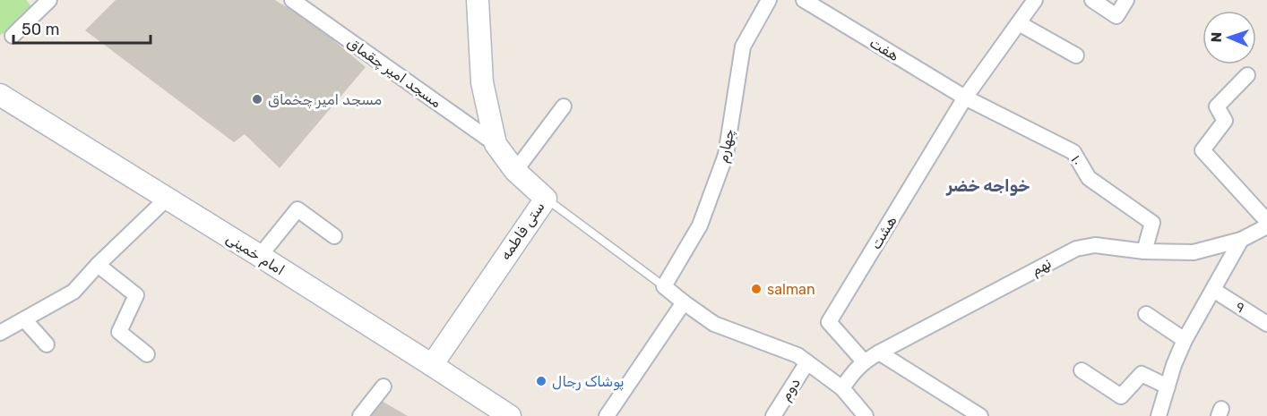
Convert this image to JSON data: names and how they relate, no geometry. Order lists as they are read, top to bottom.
{
  "streets": {
    "main road": ["ستی فاطمه", "امام خمینی"],
    "street": [
      "هفت",
      "مسجد امیر چقماق",
      "چهارم",
      "۱۰",
      "هشت",
      "نهم",
      "۹",
      "دوم"
    ]
  },
  "crossings": [
    ["هفت", "۱۰"],
    ["هفت", "هشت"],
    ["مسجد امیر چقماق", "ستی فاطمه"],
    ["۱۰", "هشت"],
    ["۱۰", "نهم"],
    ["ستی فاطمه", "امام خمینی"],
    ["هشت", "نهم"]
  ],
  "districts": ["خواجه خضر"],
  "places": ["مسجد امیر چخماق", "salman", "پوشاک رجال"],
  "scale_bar": "50 m",
  "north": "left"
}
